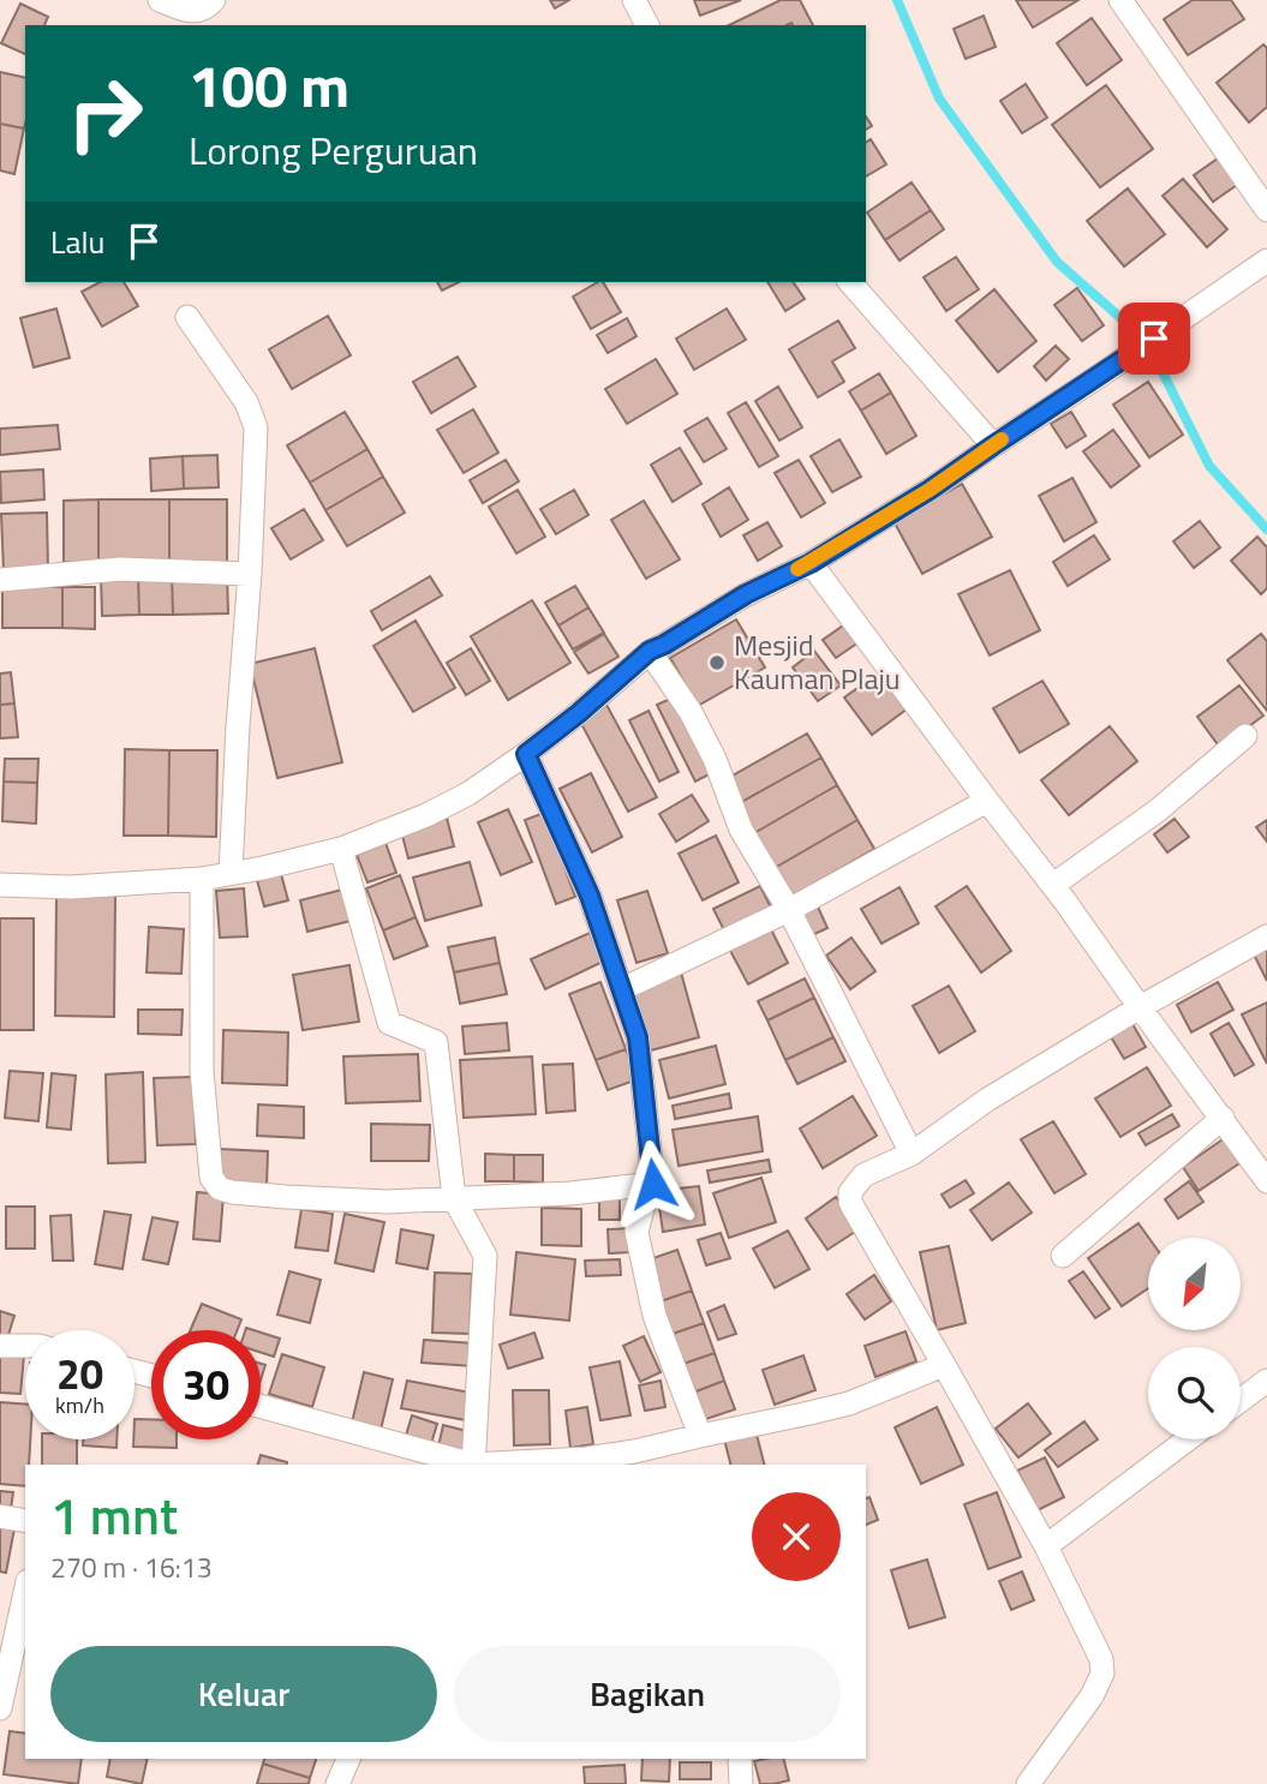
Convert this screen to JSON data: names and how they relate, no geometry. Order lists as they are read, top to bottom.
{
  "places": ["Mesjid Kauman Plaju"],
  "north": "bottom left",
  "page": {
    "turn": ["100 m", "Lorong Perguruan"],
    "then": "Lalu",
    "speed": "20 km/h",
    "limit": "30",
    "heading": ["1 mnt", "270 m · 16:13"],
    "buttons": ["Keluar", "Bagikan"]
  }
}
